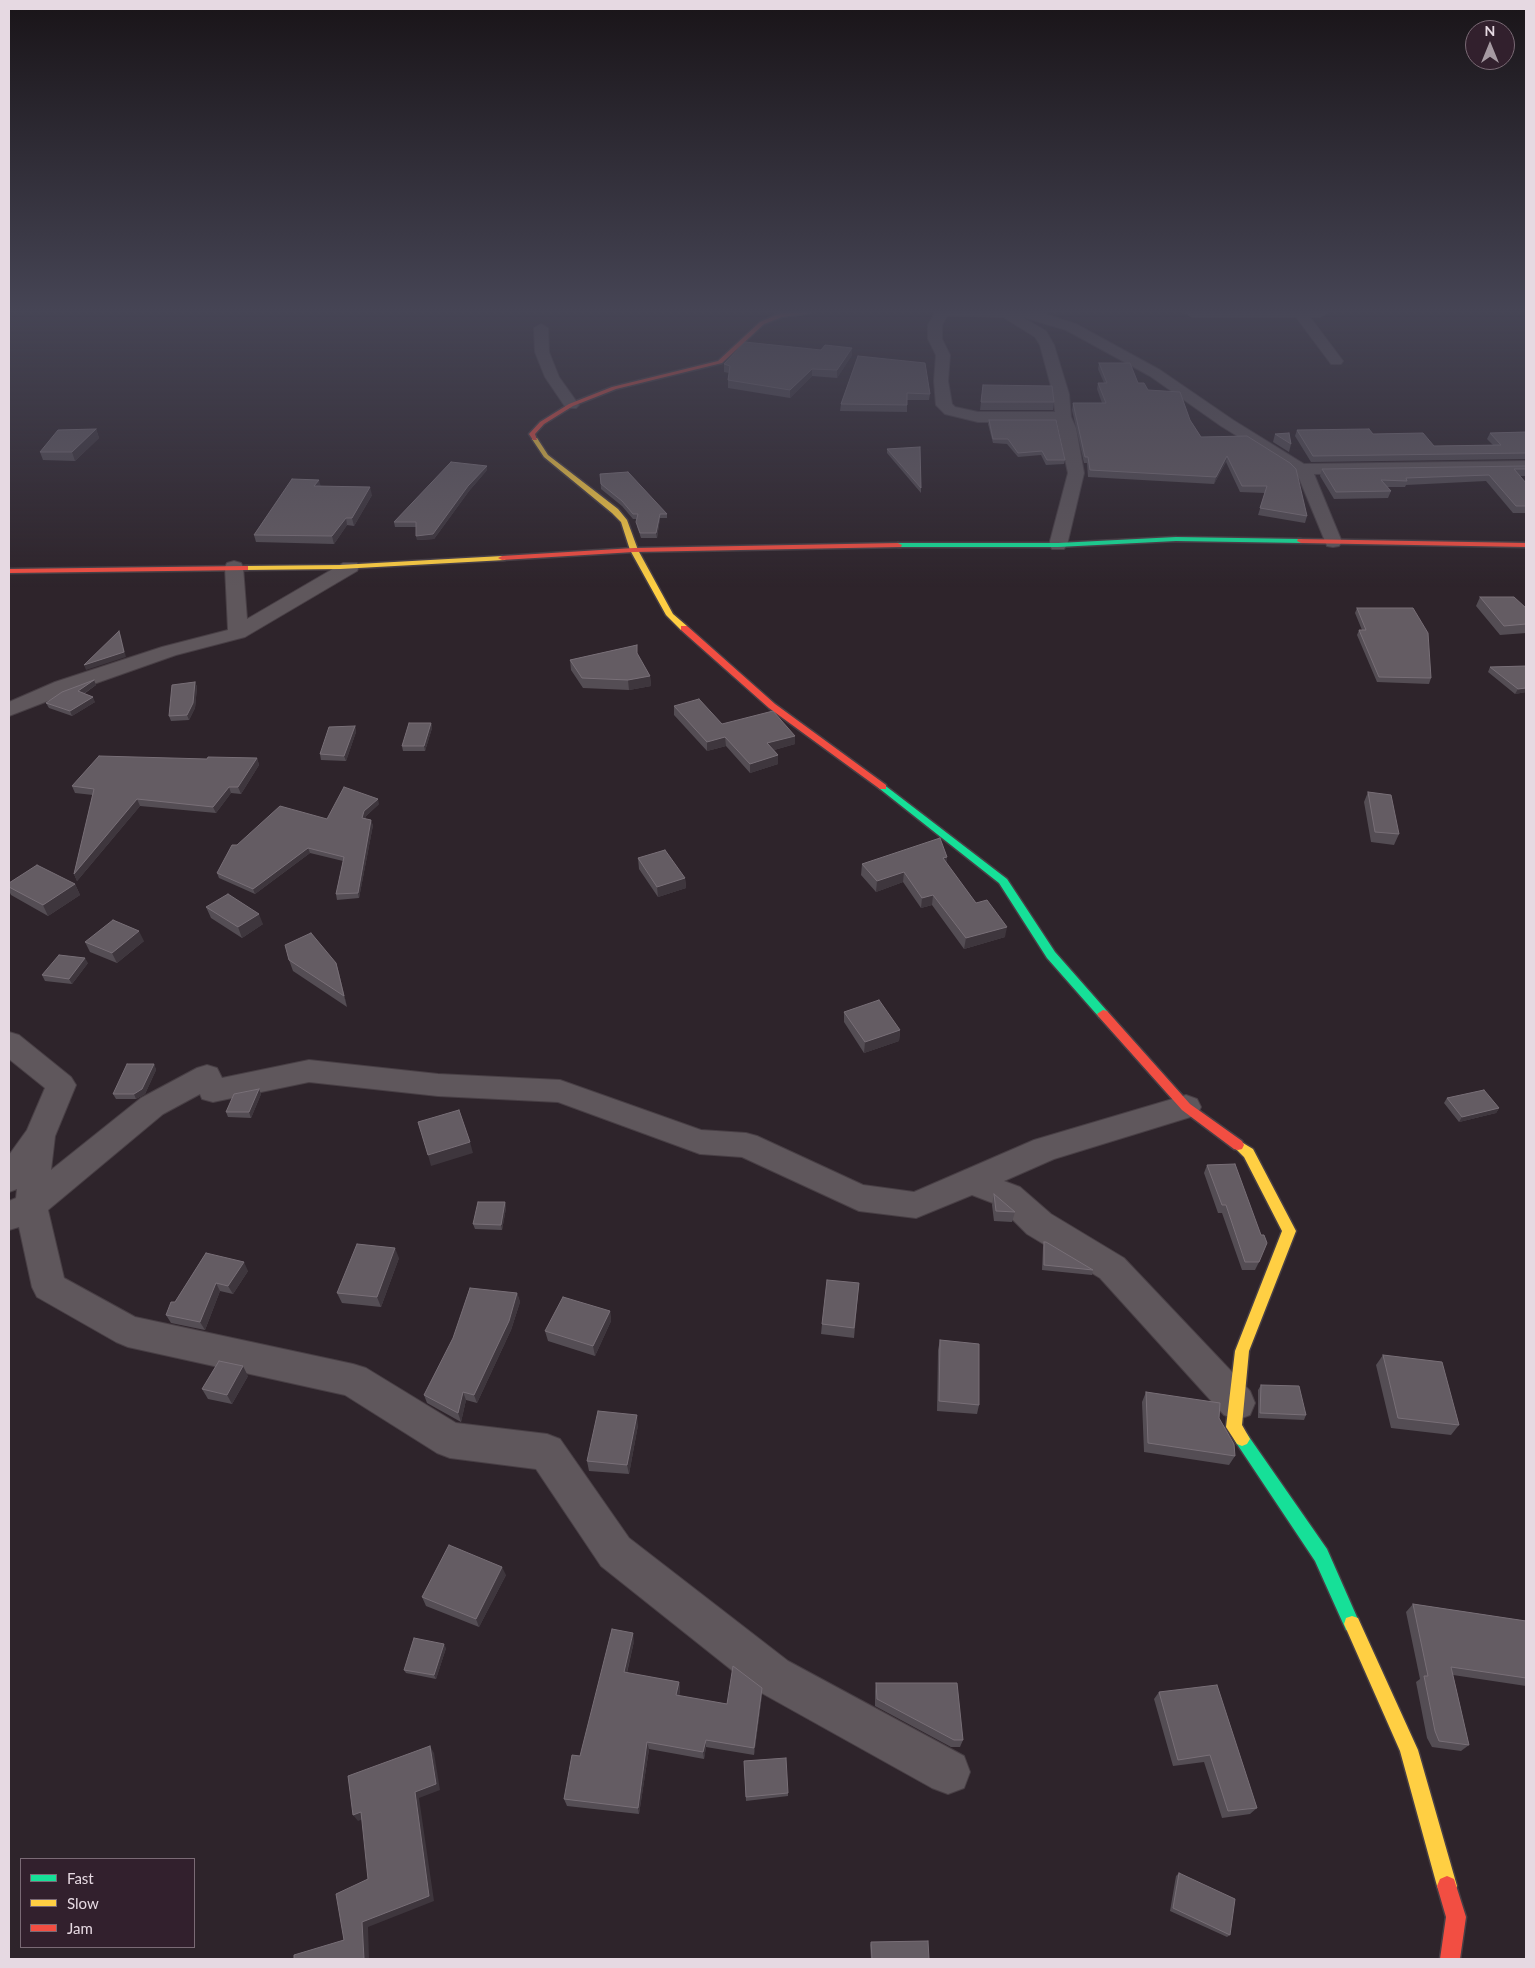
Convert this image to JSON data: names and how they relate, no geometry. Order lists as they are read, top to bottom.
{
  "legend": ["Fast", "Slow", "Jam"],
  "north": "top"
}
